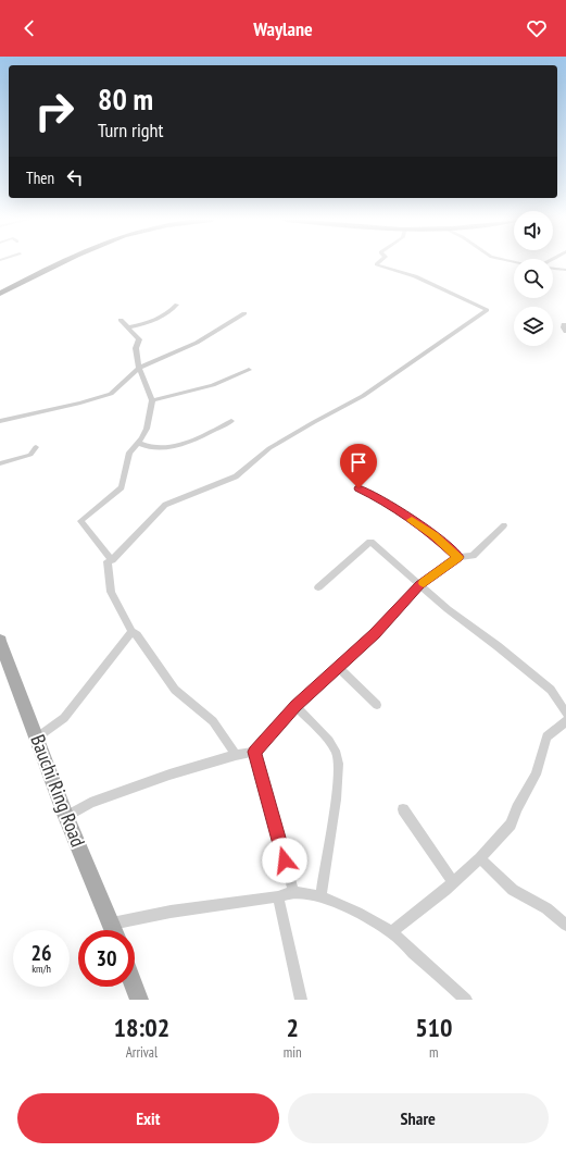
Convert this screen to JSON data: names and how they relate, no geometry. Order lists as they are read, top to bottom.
{
  "streets": {
    "main road": ["Bauchi Ring Road"]
  },
  "page": {
    "header": "Waylane",
    "turn": ["80 m", "Turn right"],
    "then": "Then",
    "speed": "26 km/h",
    "limit": "30",
    "eta": [
      "18:02",
      "Arrival",
      "2",
      "min",
      "510",
      "m"
    ],
    "buttons": ["Exit", "Share"]
  }
}
